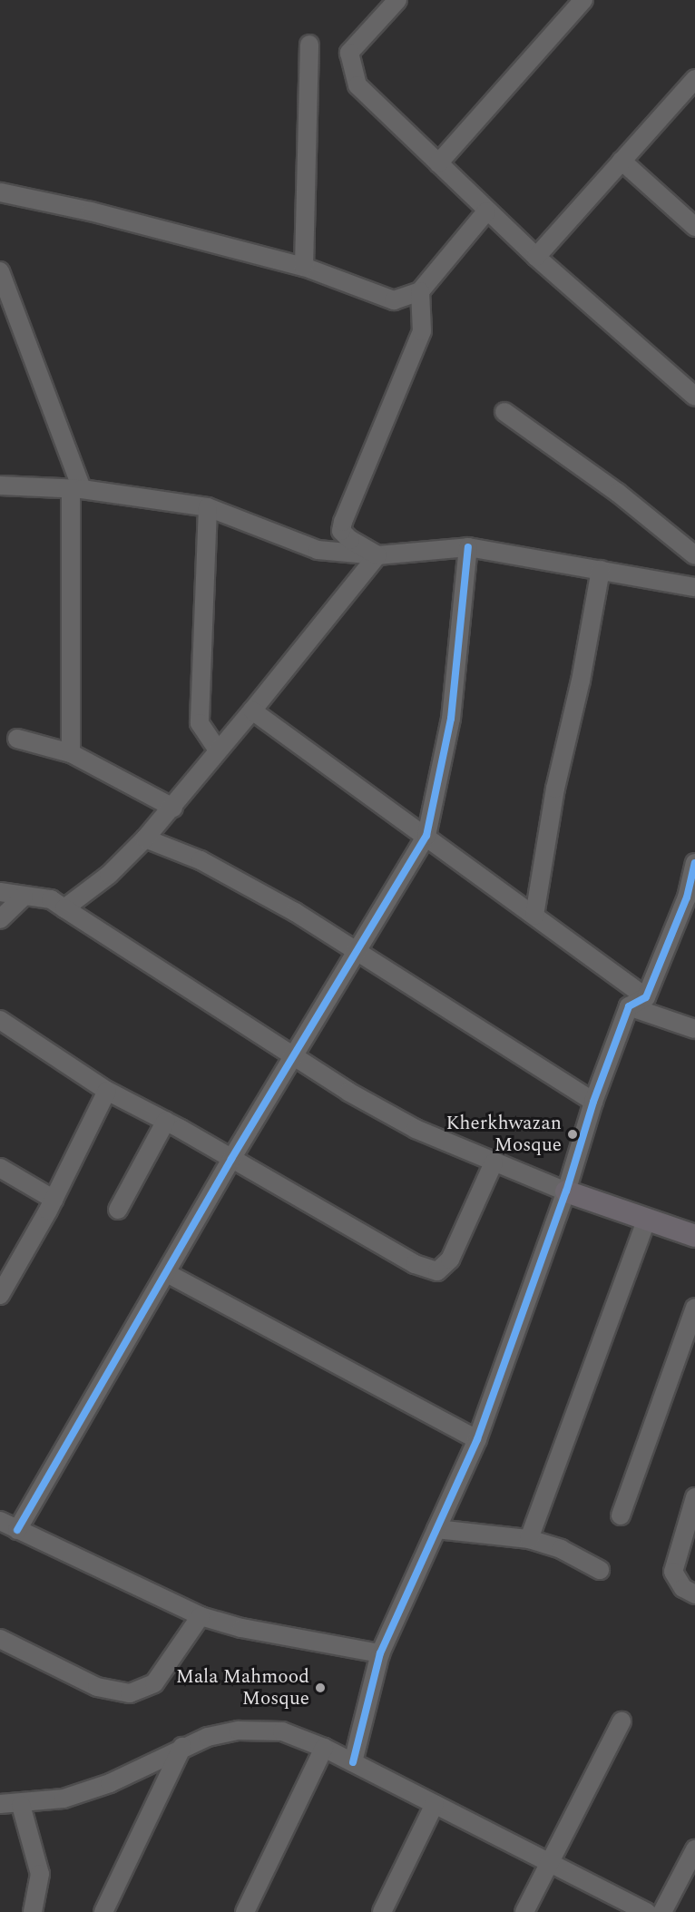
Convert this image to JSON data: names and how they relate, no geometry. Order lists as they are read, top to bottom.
{
  "places": ["Kherkhwazan Mosque", "Mala Mahmood Mosque"]
}
